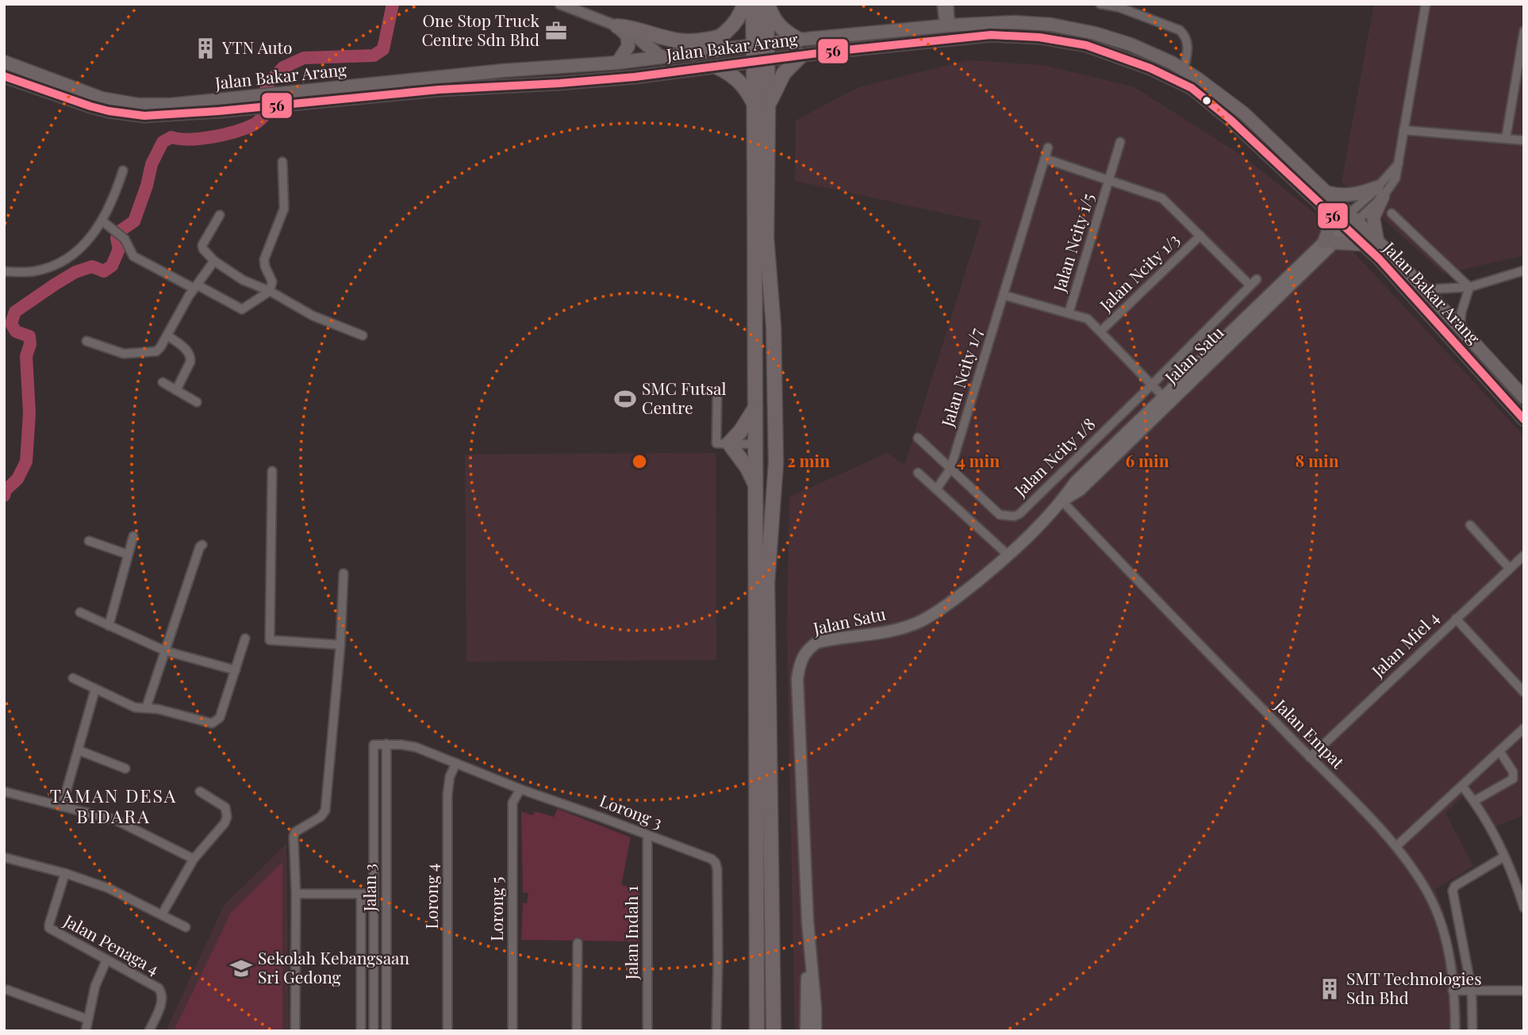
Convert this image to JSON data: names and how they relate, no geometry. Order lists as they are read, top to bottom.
{
  "streets": {
    "main road": ["Jalan Bakar Arang", "Jalan Satu"],
    "street": [
      "Jalan Ncity 1/5",
      "Jalan Ncity 1/3",
      "Jalan Ncity 1/7",
      "Jalan Ncity 1/8",
      "Jalan Miel 4",
      "Jalan Empat",
      "Lorong 3",
      "Jalan 3",
      "Lorong 4",
      "Lorong 5",
      "Jalan Indah 1",
      "Jalan Penaga 4"
    ]
  },
  "crossings": [
    ["Jalan Bakar Arang", "Jalan Satu"],
    ["Jalan Satu", "Jalan Empat"],
    ["Jalan Ncity 1/7", "Jalan Ncity 1/8"],
    ["Jalan Miel 4", "Jalan Empat"],
    ["Lorong 3", "Jalan 3"],
    ["Lorong 3", "Lorong 4"],
    ["Lorong 3", "Lorong 5"],
    ["Lorong 3", "Jalan Indah 1"]
  ],
  "districts": ["TAMAN DESA BIDARA"],
  "places": {
    "office": ["One Stop Truck Centre Sdn Bhd"],
    "building": ["YTN Auto", "SMT Technologies Sdn Bhd"],
    "sports": ["SMC Futsal Centre"],
    "school or university": ["Sekolah Kebangsaan Sri Gedong"]
  },
  "lines": ["transit line 56"],
  "rings": [
    "2 min",
    "4 min",
    "6 min",
    "8 min"
  ]
}
